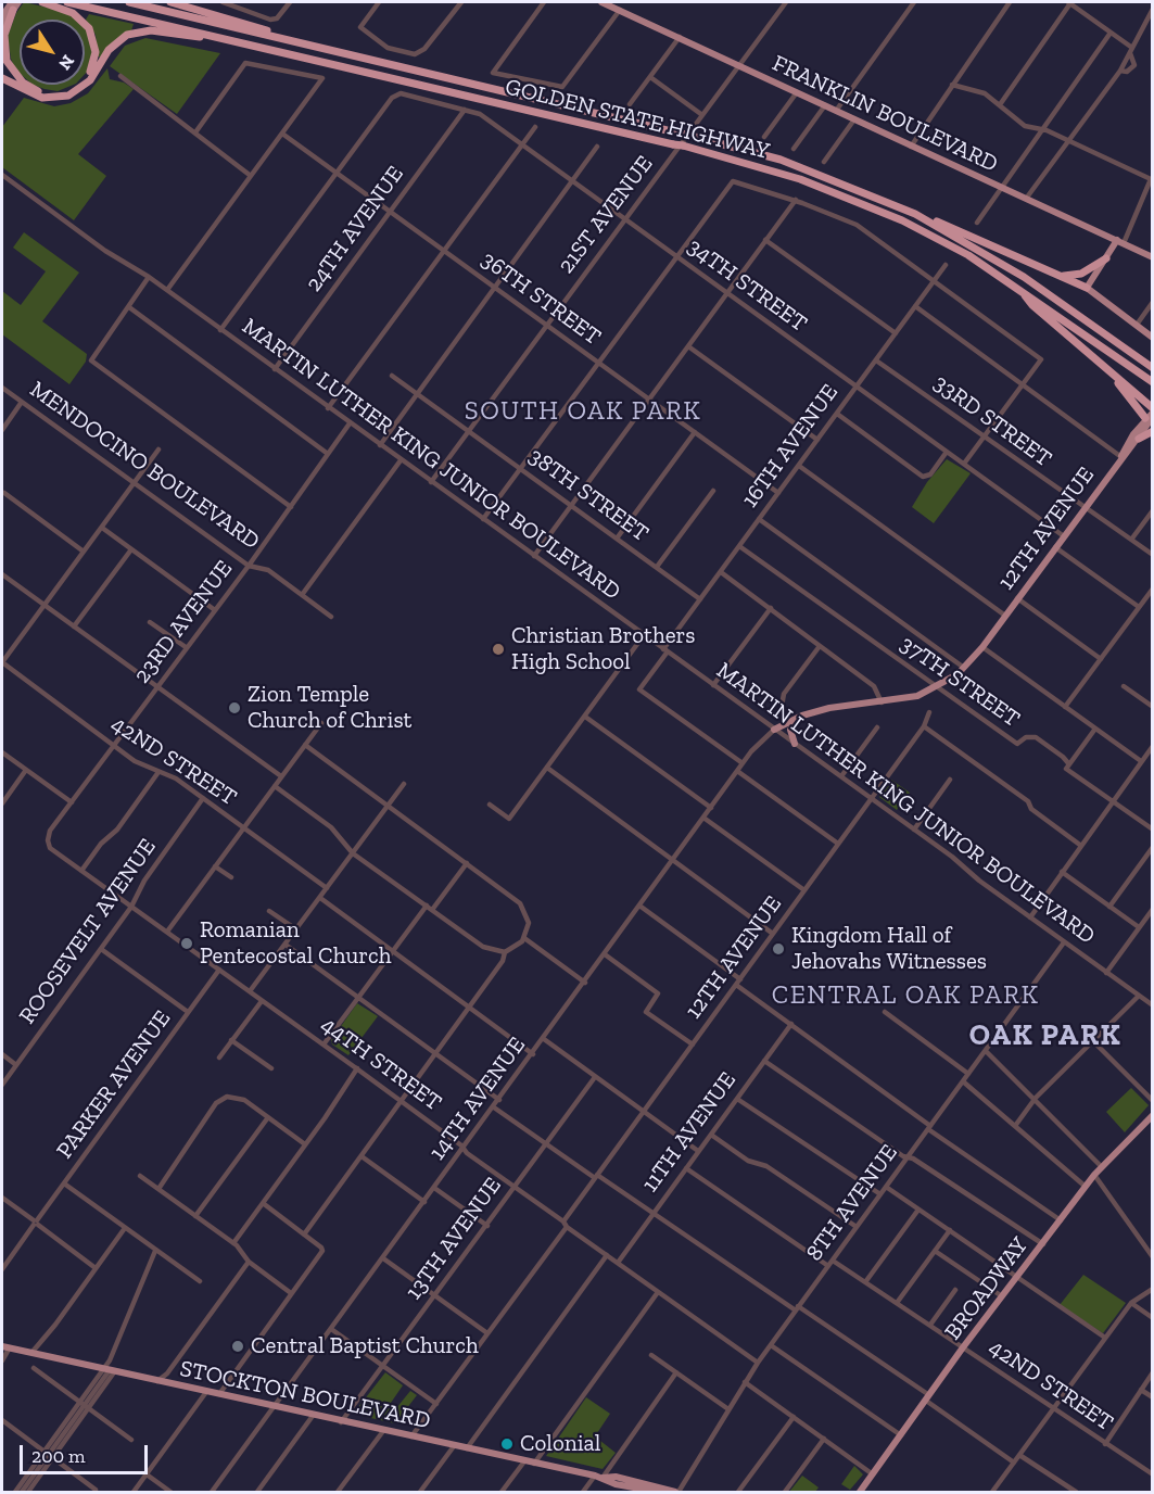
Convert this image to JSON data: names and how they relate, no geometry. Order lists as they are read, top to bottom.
{
  "streets": {
    "highway": ["GOLDEN STATE HIGHWAY"],
    "main road": [
      "FRANKLIN BOULEVARD",
      "12TH AVENUE",
      "BROADWAY",
      "STOCKTON BOULEVARD"
    ],
    "street": [
      "21ST AVENUE",
      "24TH AVENUE",
      "34TH STREET",
      "36TH STREET",
      "33RD STREET",
      "16TH AVENUE",
      "MARTIN LUTHER KING JUNIOR BOULEVARD",
      "MENDOCINO BOULEVARD",
      "38TH STREET",
      "23RD AVENUE",
      "37TH STREET",
      "42ND STREET",
      "ROOSEVELT AVENUE",
      "44TH STREET",
      "PARKER AVENUE",
      "14TH AVENUE",
      "11TH AVENUE",
      "8TH AVENUE",
      "13TH AVENUE"
    ]
  },
  "crossings": [
    ["FRANKLIN BOULEVARD", "21ST AVENUE"],
    ["21ST AVENUE", "34TH STREET"],
    ["21ST AVENUE", "36TH STREET"],
    ["21ST AVENUE", "MARTIN LUTHER KING JUNIOR BOULEVARD"],
    ["21ST AVENUE", "38TH STREET"],
    ["24TH AVENUE", "34TH STREET"],
    ["24TH AVENUE", "36TH STREET"],
    ["24TH AVENUE", "MARTIN LUTHER KING JUNIOR BOULEVARD"],
    ["34TH STREET", "36TH STREET"],
    ["34TH STREET", "16TH AVENUE"],
    ["34TH STREET", "12TH AVENUE"],
    ["36TH STREET", "16TH AVENUE"],
    ["33RD STREET", "16TH AVENUE"],
    ["33RD STREET", "12TH AVENUE"],
    ["16TH AVENUE", "MARTIN LUTHER KING JUNIOR BOULEVARD"],
    ["16TH AVENUE", "38TH STREET"],
    ["16TH AVENUE", "37TH STREET"],
    ["16TH AVENUE", "14TH AVENUE"],
    ["MARTIN LUTHER KING JUNIOR BOULEVARD", "12TH AVENUE"],
    ["MARTIN LUTHER KING JUNIOR BOULEVARD", "23RD AVENUE"],
    ["MARTIN LUTHER KING JUNIOR BOULEVARD", "14TH AVENUE"],
    ["MARTIN LUTHER KING JUNIOR BOULEVARD", "8TH AVENUE"],
    ["MENDOCINO BOULEVARD", "23RD AVENUE"],
    ["12TH AVENUE", "37TH STREET"],
    ["12TH AVENUE", "44TH STREET"],
    ["12TH AVENUE", "14TH AVENUE"],
    ["12TH AVENUE", "STOCKTON BOULEVARD"],
    ["23RD AVENUE", "42ND STREET"],
    ["23RD AVENUE", "44TH STREET"],
    ["42ND STREET", "ROOSEVELT AVENUE"],
    ["42ND STREET", "8TH AVENUE"],
    ["42ND STREET", "BROADWAY"],
    ["ROOSEVELT AVENUE", "44TH STREET"],
    ["44TH STREET", "PARKER AVENUE"],
    ["44TH STREET", "14TH AVENUE"],
    ["44TH STREET", "11TH AVENUE"],
    ["44TH STREET", "8TH AVENUE"],
    ["44TH STREET", "13TH AVENUE"],
    ["14TH AVENUE", "STOCKTON BOULEVARD"],
    ["8TH AVENUE", "STOCKTON BOULEVARD"],
    ["13TH AVENUE", "STOCKTON BOULEVARD"]
  ],
  "districts": ["SOUTH OAK PARK", "CENTRAL OAK PARK", "OAK PARK"],
  "places": [
    "Christian Brothers High School",
    "Zion Temple Church of Christ",
    "Romanian Pentecostal Church",
    "Kingdom Hall of Jehovahs Witnesses",
    "Central Baptist Church",
    "Colonial"
  ],
  "scale_bar": "200 m",
  "north": "bottom right"
}
